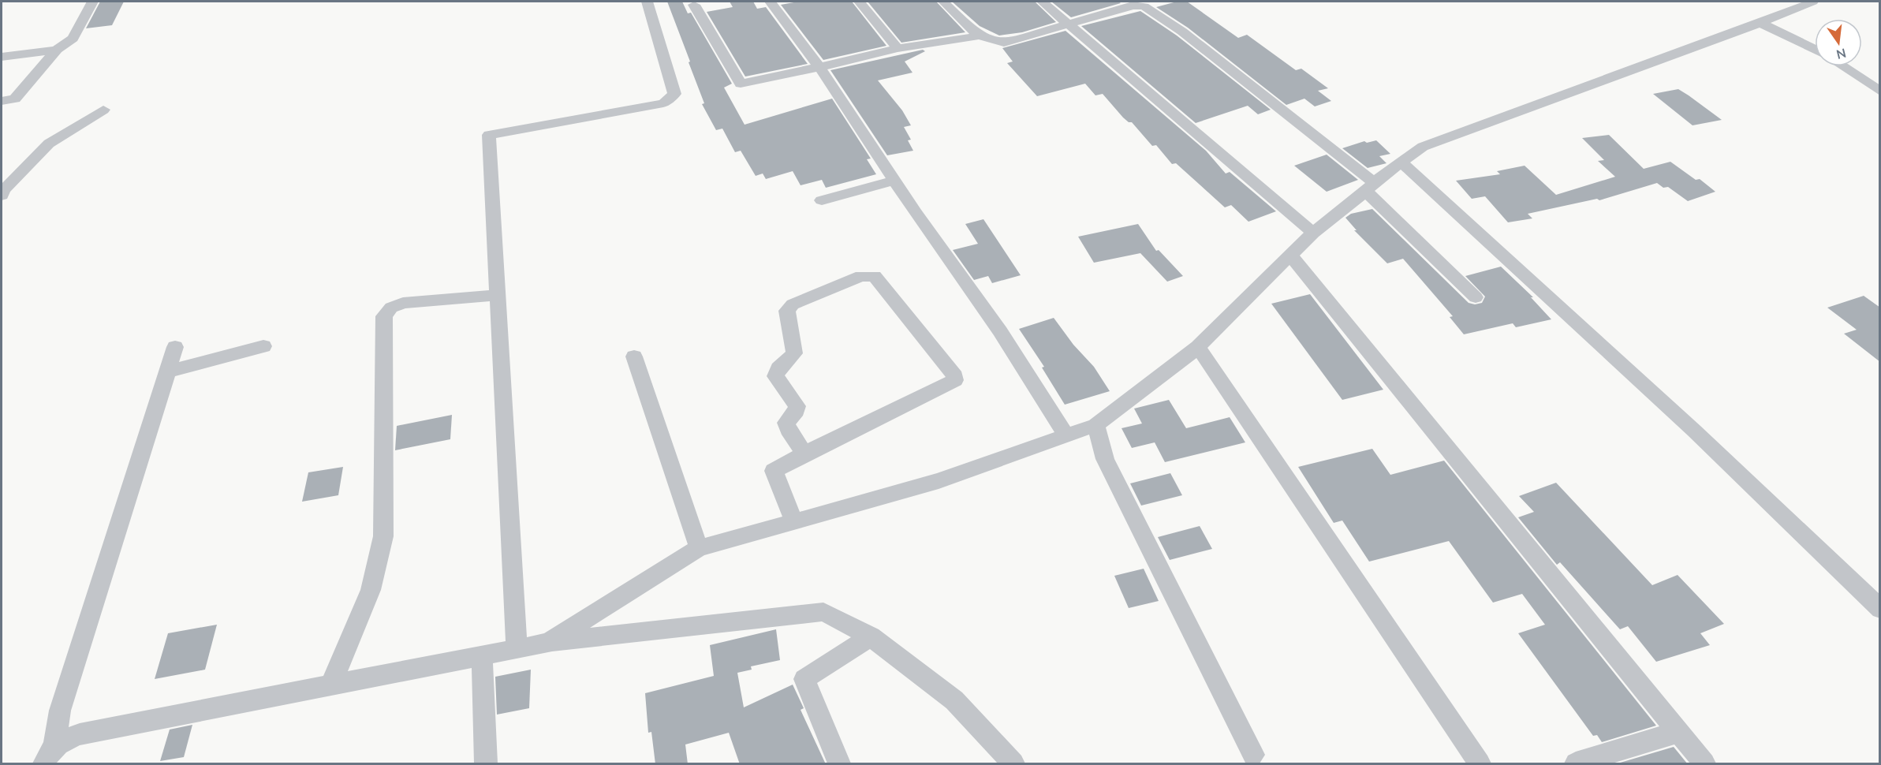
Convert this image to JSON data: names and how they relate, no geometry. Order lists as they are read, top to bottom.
{
  "north": "bottom"
}
